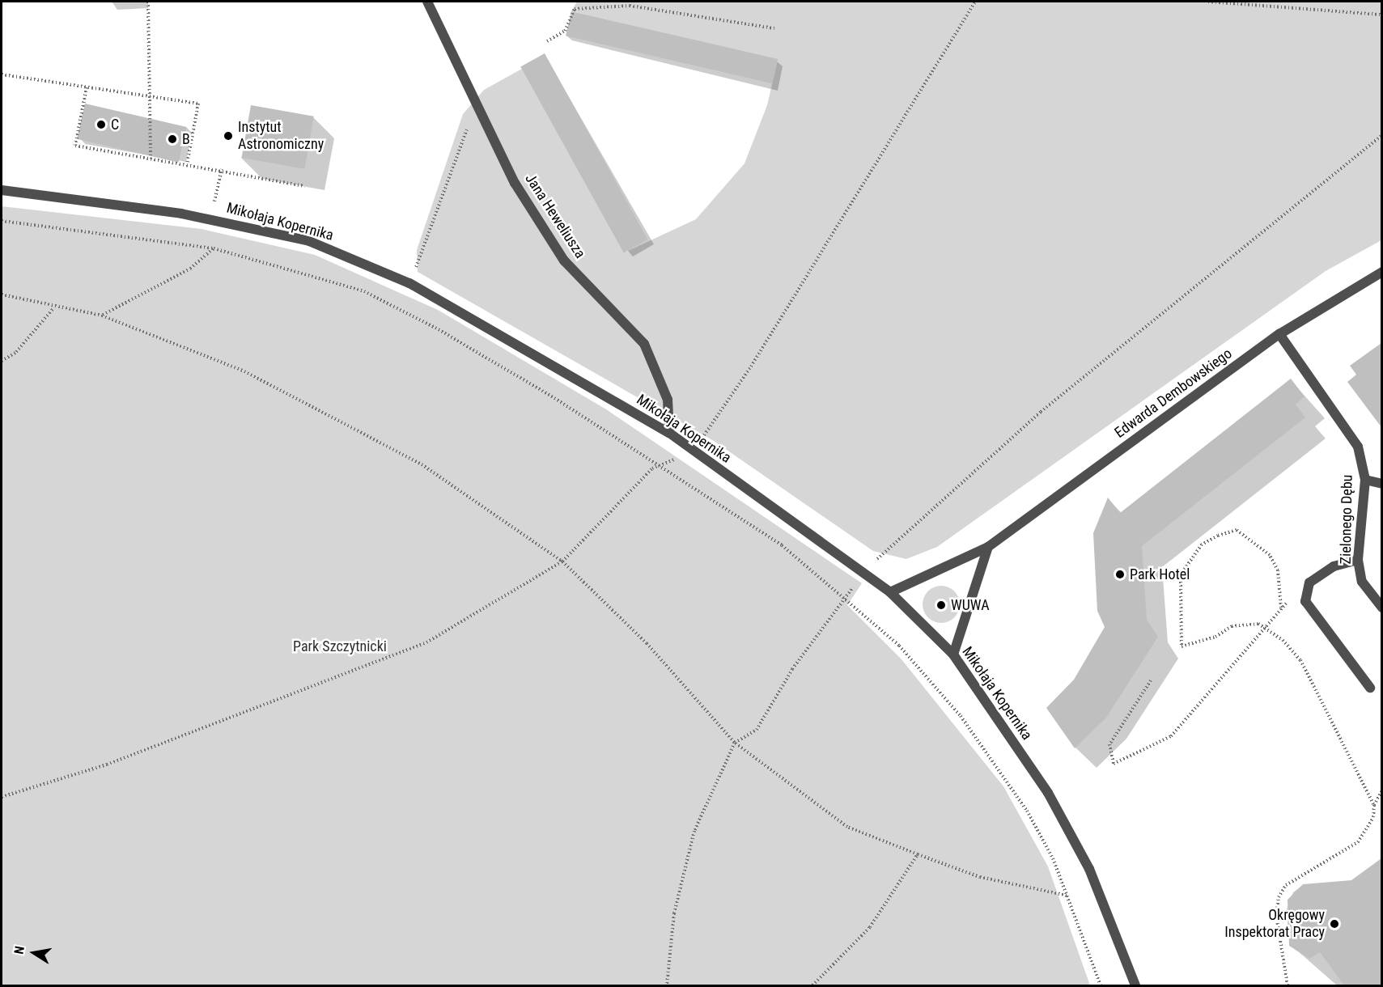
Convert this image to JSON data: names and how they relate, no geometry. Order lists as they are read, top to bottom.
{
  "streets": {
    "street": [
      "Jana Heweliusza",
      "Mikołaja Kopernika",
      "Edwarda Dembowskiego",
      "Zielonego Dębu"
    ]
  },
  "crossings": [
    ["Jana Heweliusza", "Mikołaja Kopernika"],
    ["Mikołaja Kopernika", "Edwarda Dembowskiego"],
    ["Edwarda Dembowskiego", "Zielonego Dębu"]
  ],
  "parks": ["Park Szczytnicki"],
  "places": [
    "C",
    "Instytut Astronomiczny",
    "B",
    "Park Hotel",
    "WUWA",
    "Okręgowy Inspektorat Pracy"
  ],
  "north": "left"
}
